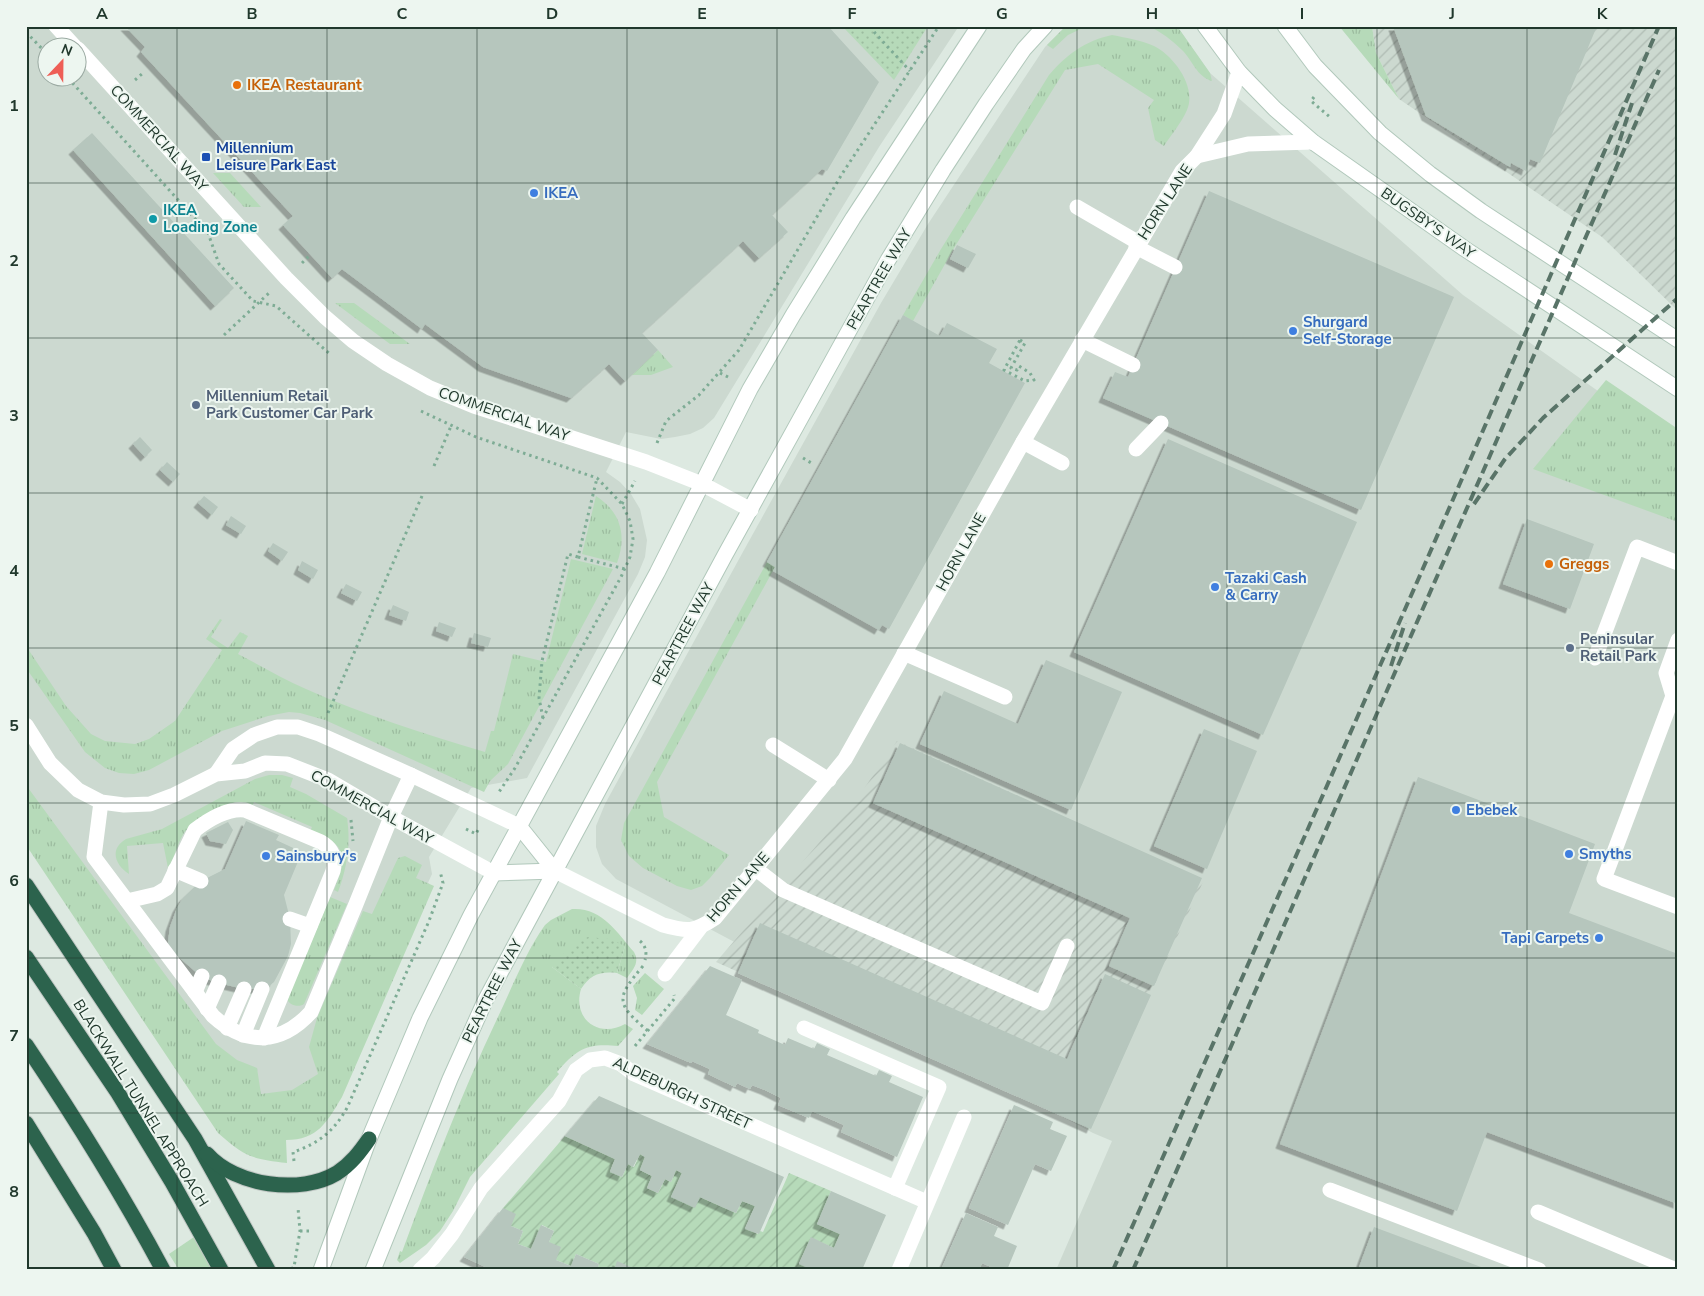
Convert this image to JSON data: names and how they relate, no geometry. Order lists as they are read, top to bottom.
{
  "streets": {
    "highway": ["BLACKWALL TUNNEL APPROACH"],
    "street": [
      "COMMERCIAL WAY",
      "HORN LANE",
      "BUGSBY'S WAY",
      "PEARTREE WAY",
      "ALDEBURGH STREET"
    ]
  },
  "crossings": [
    ["COMMERCIAL WAY", "PEARTREE WAY"],
    ["HORN LANE", "BUGSBY'S WAY"],
    ["HORN LANE", "PEARTREE WAY"]
  ],
  "places": {
    "other": [
      "IKEA Restaurant",
      "IKEA",
      "IKEA Loading Zone",
      "Shurgard Self-Storage",
      "Millennium Retail Park Customer Car Park",
      "Greggs",
      "Tazaki Cash & Carry",
      "Peninsular Retail Park",
      "Ebebek",
      "Smyths",
      "Sainsbury's",
      "Tapi Carpets"
    ],
    "transit": ["Millennium Leisure Park East"]
  },
  "north": "top",
  "grid": {
    "columns": [
      "A",
      "B",
      "C",
      "D",
      "E",
      "F",
      "G",
      "H",
      "I",
      "J",
      "K"
    ],
    "rows": [
      "1",
      "2",
      "3",
      "4",
      "5",
      "6",
      "7",
      "8"
    ]
  }
}
